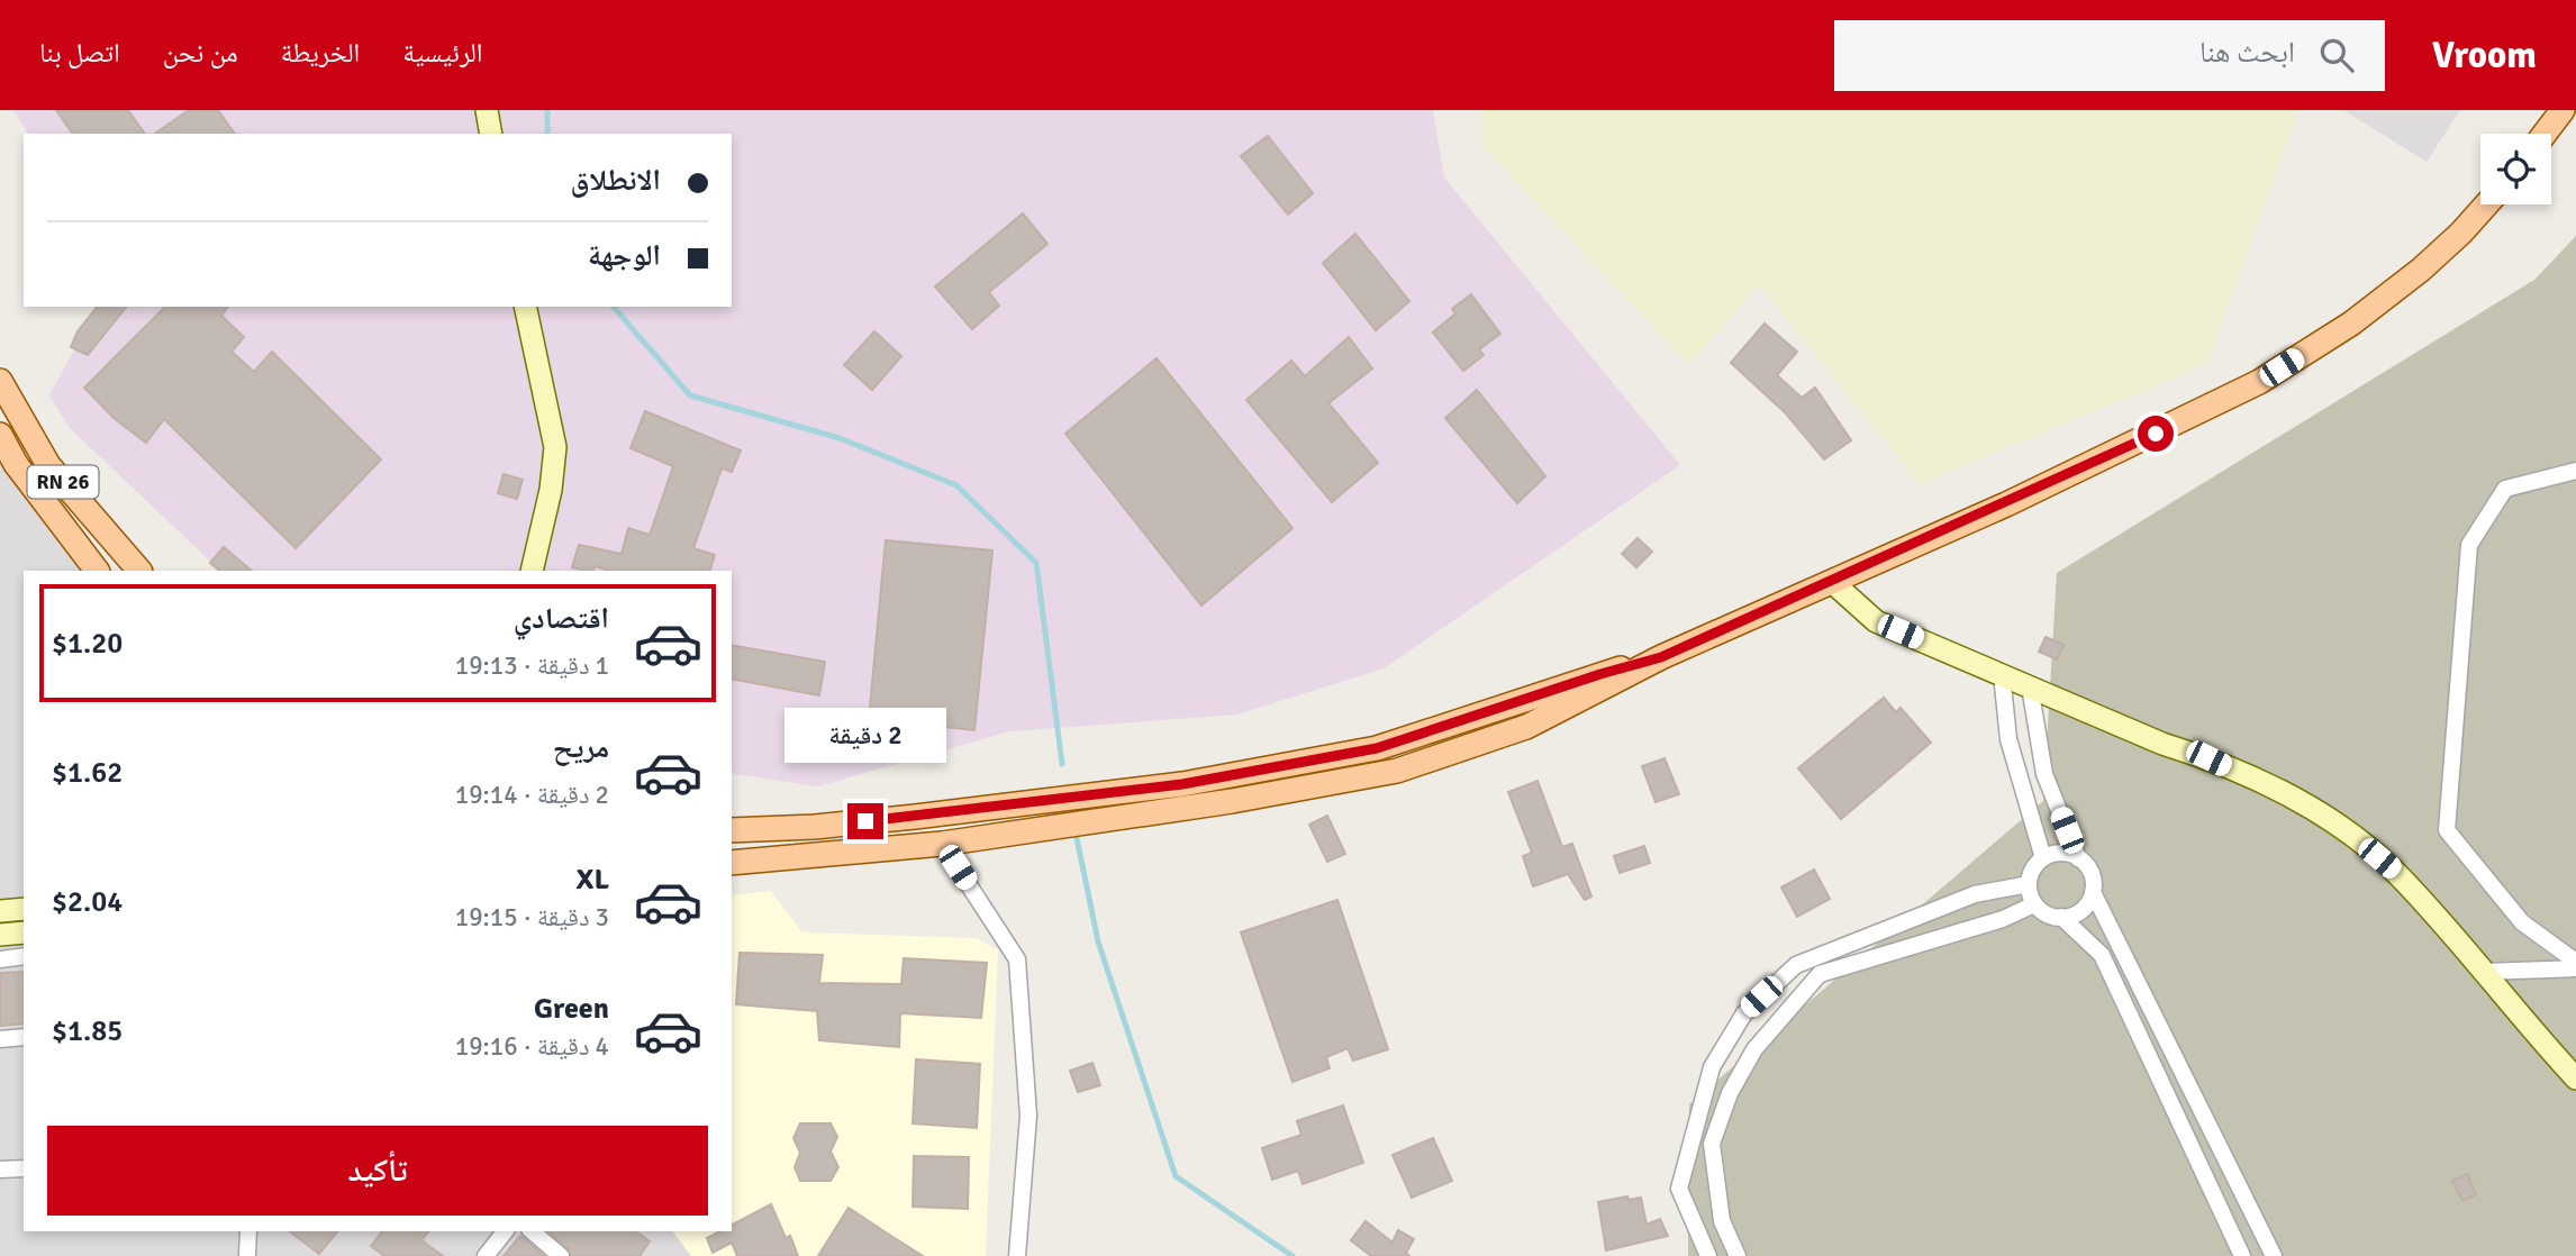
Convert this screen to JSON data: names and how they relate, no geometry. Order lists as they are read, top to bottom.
{
  "streets": {
    "main road": ["RN 26"]
  },
  "page": {
    "header": "Vroom",
    "search": "ابحث هنا",
    "nav": [
      "الرئيسية",
      "الخريطة",
      "من نحن",
      "اتصل بنا"
    ],
    "banner": ["الانطلاق", "الوجهة"],
    "list": [
      {
        "name": "اقتصادي",
        "note": "1 دقيقة · 19:13",
        "value": "$1.20"
      },
      {
        "name": "مريح",
        "note": "2 دقيقة · 19:14",
        "value": "$1.62"
      },
      {
        "name": "XL",
        "note": "3 دقيقة · 19:15",
        "value": "$2.04"
      },
      {
        "name": "Green",
        "note": "4 دقيقة · 19:16",
        "value": "$1.85"
      }
    ],
    "bubble": "2 دقيقة",
    "buttons": "تأكيد"
  }
}
